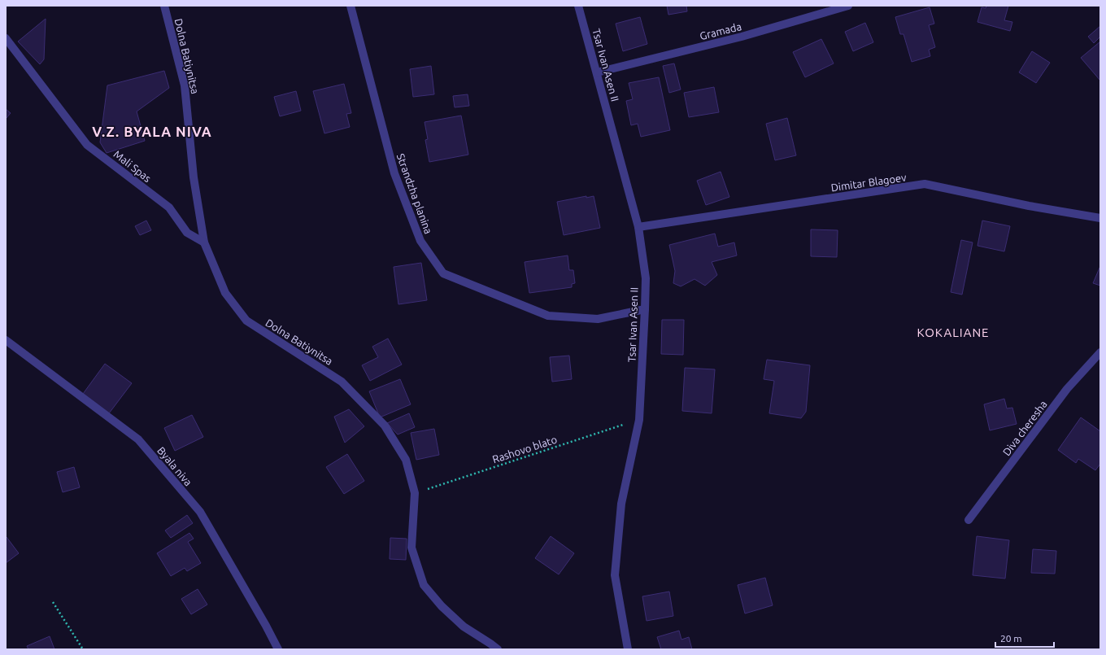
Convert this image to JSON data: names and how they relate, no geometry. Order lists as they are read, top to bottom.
{
  "streets": {
    "street": [
      "Gramada",
      "Dolna Batiynitsa",
      "Tsar Ivan Asen II",
      "Mali Spas",
      "Dimitar Blagoev",
      "Strandzha planina",
      "Diva cheresha",
      "Byala niva"
    ],
    "path": ["Rashovo blato"]
  },
  "crossings": [
    ["Gramada", "Tsar Ivan Asen II"],
    ["Dolna Batiynitsa", "Mali Spas"],
    ["Dolna Batiynitsa", "Rashovo blato"],
    ["Tsar Ivan Asen II", "Dimitar Blagoev"],
    ["Tsar Ivan Asen II", "Strandzha planina"],
    ["Tsar Ivan Asen II", "Rashovo blato"]
  ],
  "districts": ["V.Z. BYALA NIVA", "KOKALIANE"],
  "scale_bar": "20 m"
}
